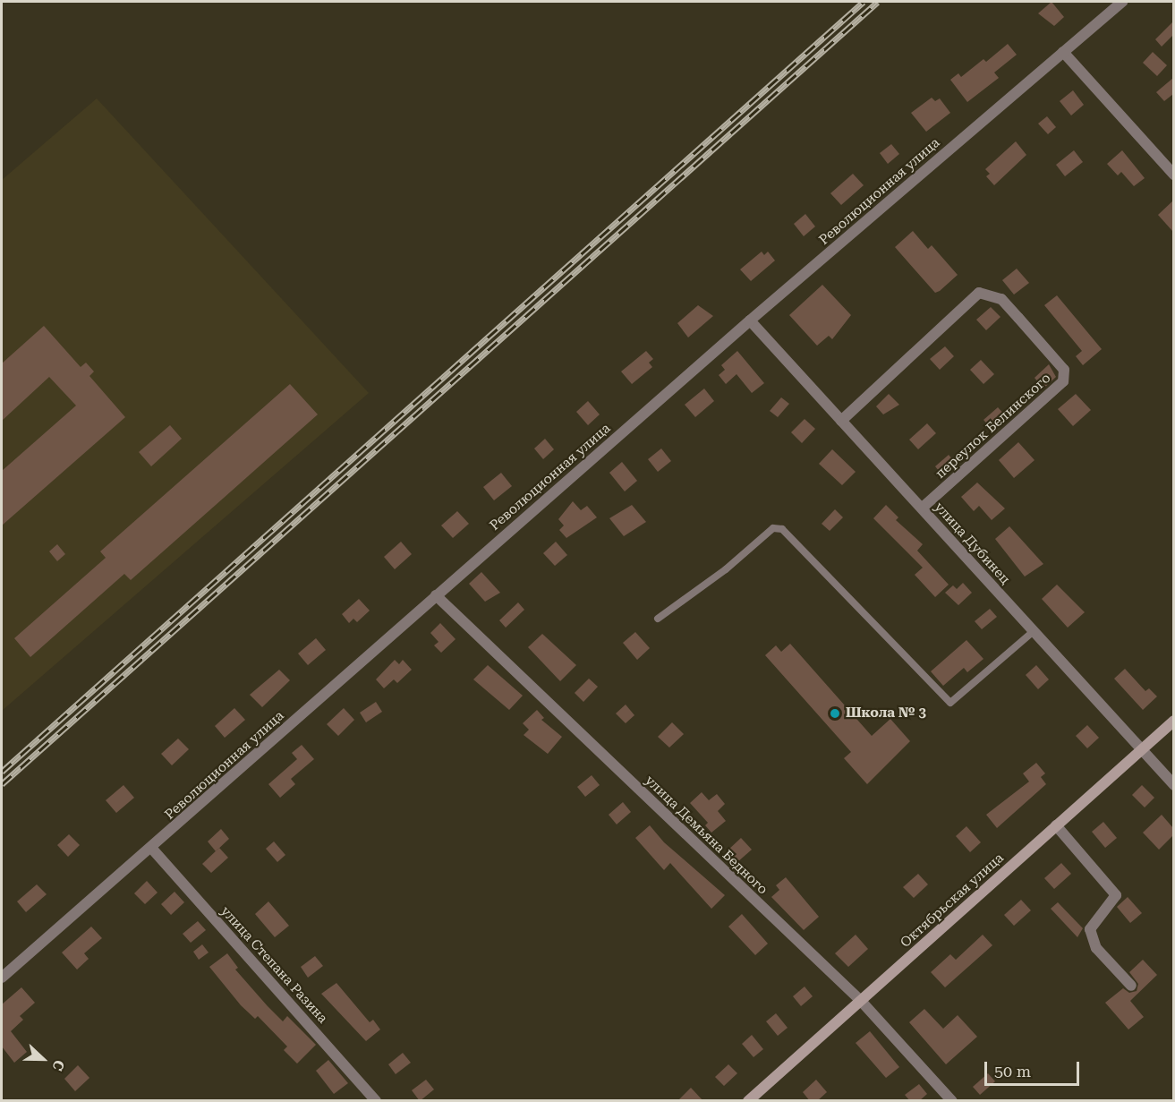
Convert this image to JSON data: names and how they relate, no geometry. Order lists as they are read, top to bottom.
{
  "streets": {
    "main road": ["Октябрьская улица"],
    "street": [
      "Революционная улица",
      "переулок Белинского",
      "улица Дубинец",
      "улица Демьяна Бедного",
      "улица Степана Разина"
    ]
  },
  "crossings": [
    ["Революционная улица", "улица Дубинец"],
    ["Революционная улица", "улица Демьяна Бедного"],
    ["Революционная улица", "улица Степана Разина"],
    ["переулок Белинского", "улица Дубинец"],
    ["улица Дубинец", "Октябрьская улица"],
    ["улица Демьяна Бедного", "Октябрьская улица"]
  ],
  "places": ["Школа № 3"],
  "scale_bar": "50 m",
  "north": "right"
}
